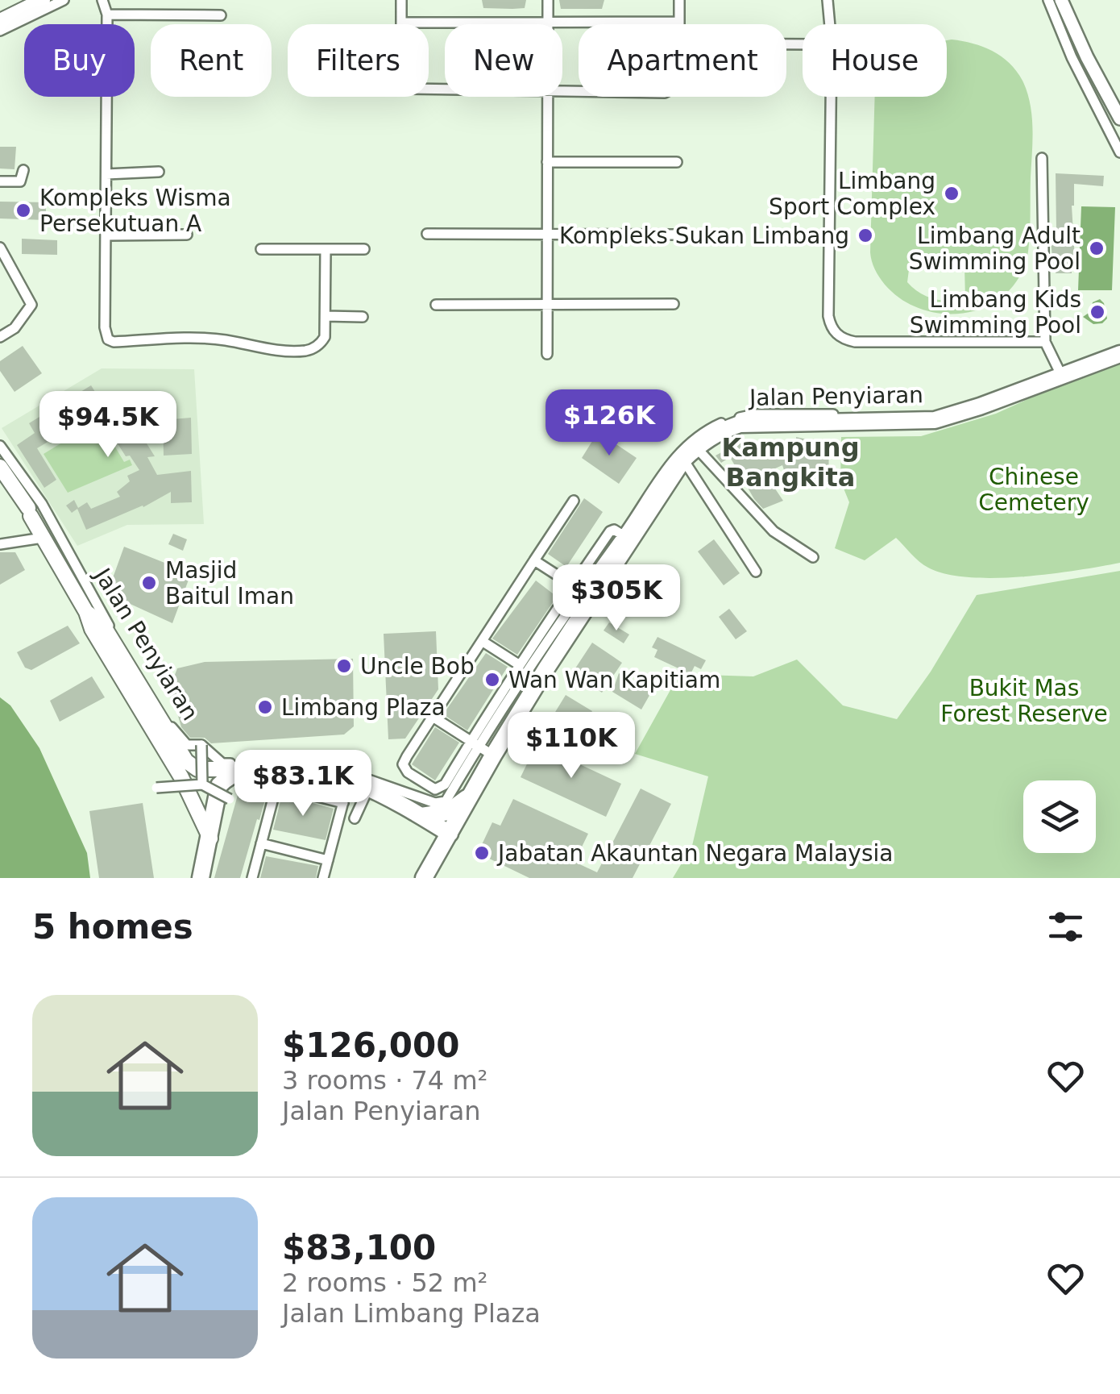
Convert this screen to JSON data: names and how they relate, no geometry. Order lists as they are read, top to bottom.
{
  "streets": {
    "street": ["Jalan Penyiaran"]
  },
  "districts": ["Kampung Bangkita"],
  "parks": ["Chinese Cemetery", "Bukit Mas Forest Reserve"],
  "places": [
    "Limbang Sport Complex",
    "Kompleks Wisma Persekutuan A",
    "Kompleks Sukan Limbang",
    "Limbang Adult Swimming Pool",
    "Limbang Kids Swimming Pool",
    "Masjid Baitul Iman",
    "Uncle Bob",
    "Wan Wan Kapitiam",
    "Limbang Plaza",
    "Jabatan Akauntan Negara Malaysia"
  ],
  "page": {
    "chip": [
      "Buy",
      "Rent",
      "Filters",
      "New",
      "Apartment",
      "House"
    ],
    "price": [
      "$126K",
      "$94.5K",
      "$305K",
      "$110K",
      "$83.1K"
    ],
    "heading": "5 homes",
    "list": [
      {
        "name": "$126,000",
        "note": "3 rooms · 74 m² · Jalan Penyiaran"
      },
      {
        "name": "$83,100",
        "note": "2 rooms · 52 m² · Jalan Limbang Plaza"
      }
    ]
  }
}
